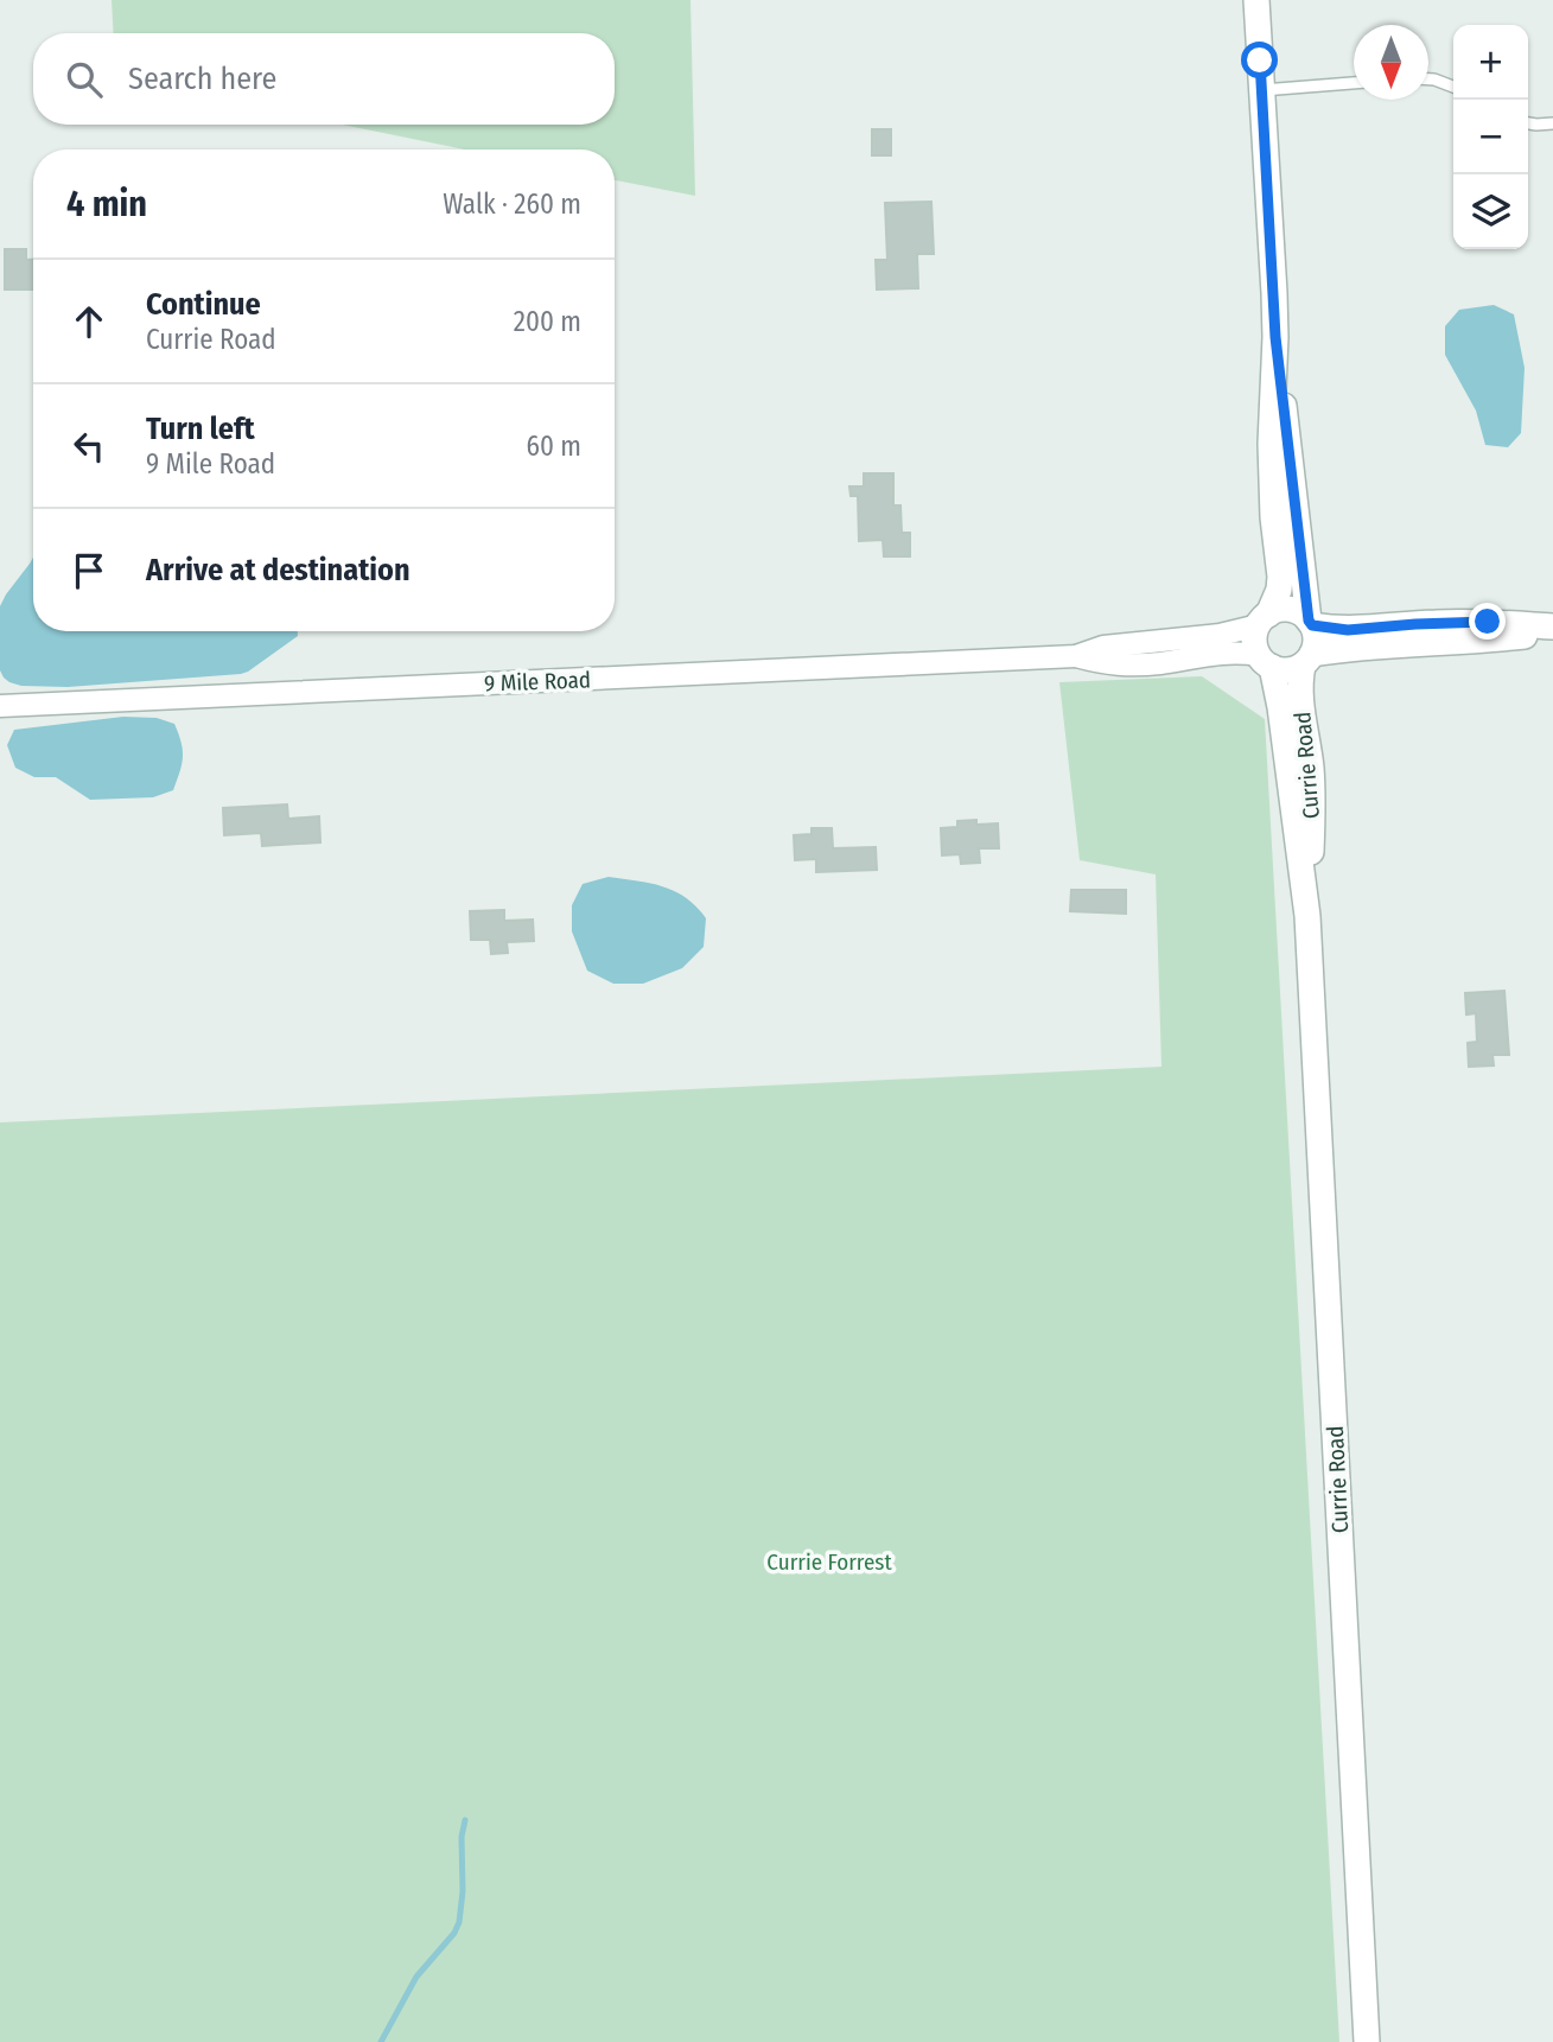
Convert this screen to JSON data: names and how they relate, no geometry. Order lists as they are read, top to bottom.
{
  "streets": {
    "street": ["9 Mile Road", "Currie Road"]
  },
  "crossings": [
    ["9 Mile Road", "Currie Road"]
  ],
  "parks": ["Currie Forrest"],
  "north": "bottom",
  "page": {
    "map_buttons": ["+", "−"],
    "search": "Search here",
    "heading": ["4 min", "Walk · 260 m"],
    "list": [
      ["Continue", "Currie Road", "200 m"],
      ["Turn left", "9 Mile Road", "60 m"],
      "Arrive at destination"
    ]
  }
}
